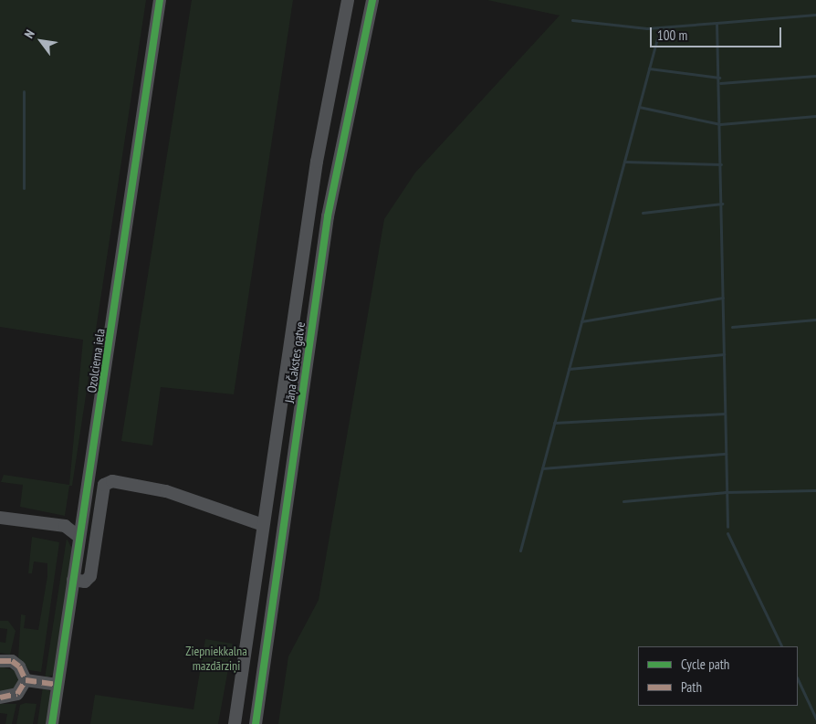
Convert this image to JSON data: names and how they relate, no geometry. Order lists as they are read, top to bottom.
{
  "streets": {
    "street": ["Ozolciema iela", "Jāņa Čakstes gatve"]
  },
  "parks": ["Ziepniekkalna mazdārziņi"],
  "legend": ["Cycle path", "Path"],
  "scale_bar": "100 m",
  "north": "top left"
}
